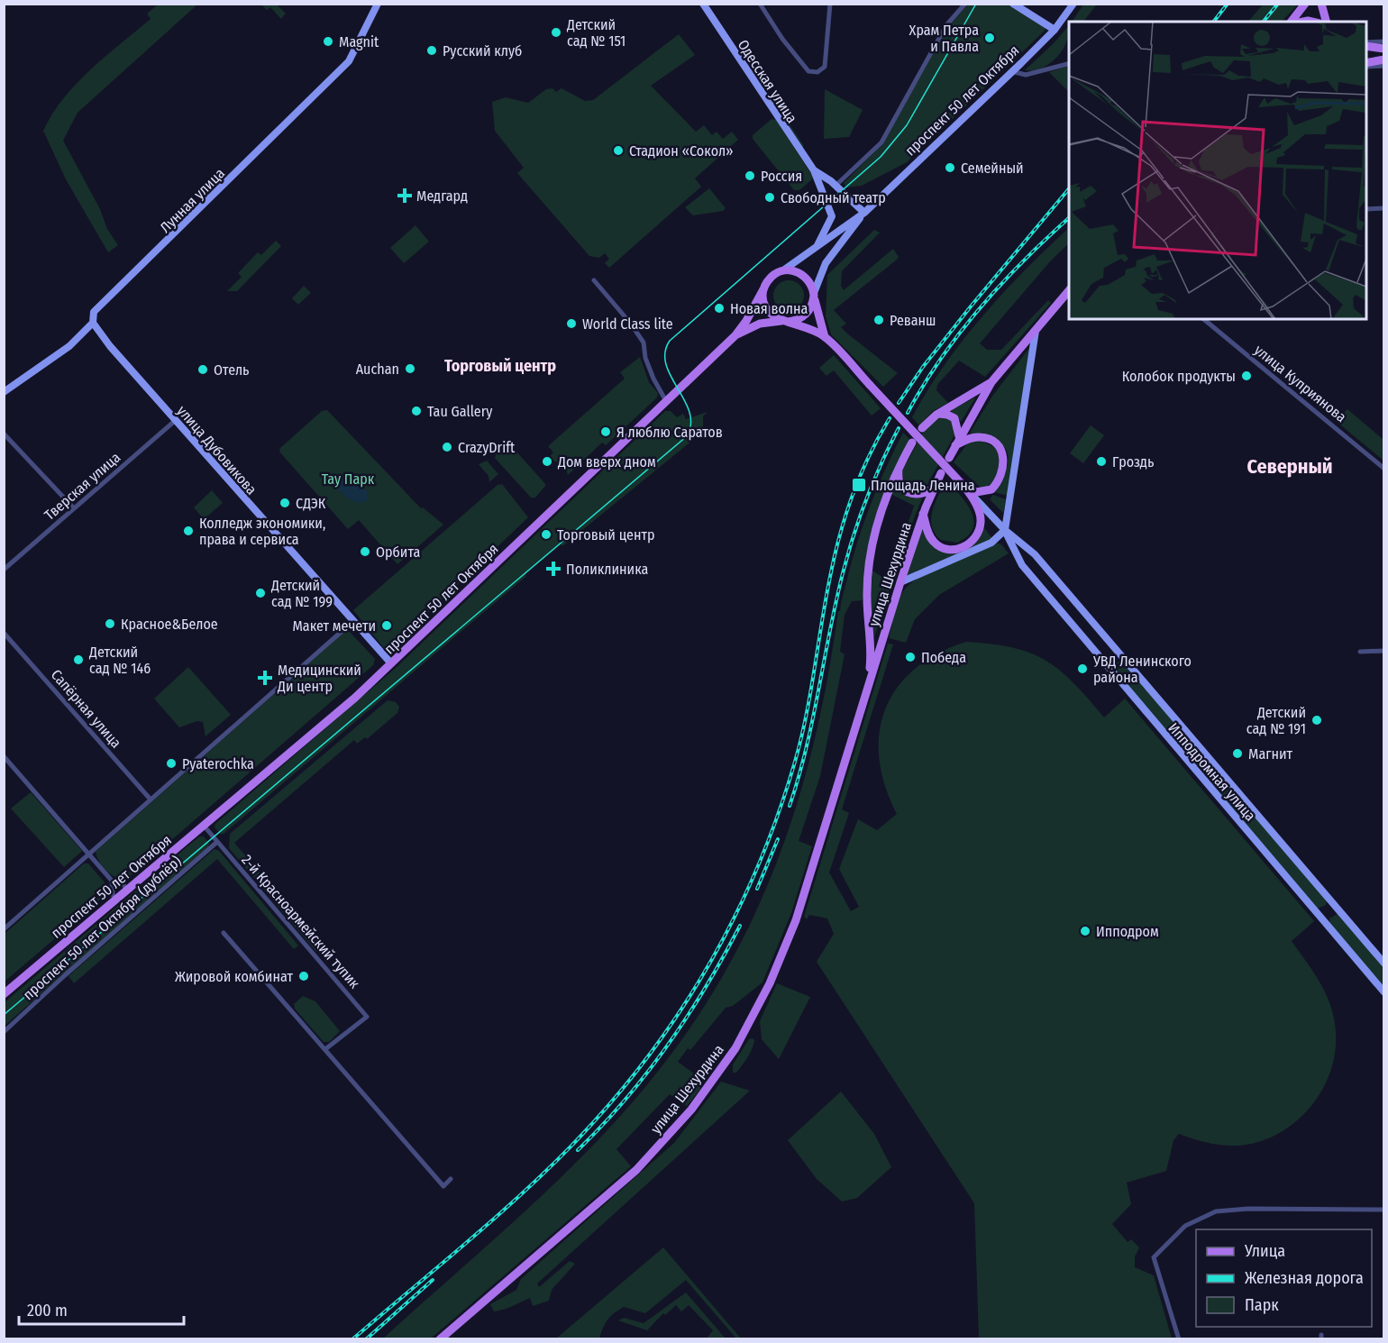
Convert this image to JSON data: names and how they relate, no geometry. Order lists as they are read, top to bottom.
{
  "streets": {
    "main road": ["проспект 50 лет Октября", "улица Шехурдина"],
    "street": [
      "Одесская улица",
      "Лунная улица",
      "улица Куприянова",
      "улица Дубовикова",
      "Тверская улица",
      "Сапёрная улица",
      "Ипподромная улица",
      "2-й Красноармейский тупик",
      "проспект 50 лет Октября (дублёр)"
    ]
  },
  "crossings": [
    ["проспект 50 лет Октября", "улица Дубовикова"],
    ["проспект 50 лет Октября", "2-й Красноармейский тупик"],
    ["Лунная улица", "улица Дубовикова"],
    ["улица Дубовикова", "Тверская улица"],
    ["2-й Красноармейский тупик", "проспект 50 лет Октября (дублёр)"]
  ],
  "districts": ["Торговый центр", "Северный"],
  "parks": ["Тау Парк"],
  "places": {
    "other": [
      "Детский сад № 151",
      "Храм Петра и Павла",
      "Magnit",
      "Русский клуб",
      "Стадион «Сокол»",
      "Семейный",
      "Россия",
      "Свободный театр",
      "Новая волна",
      "Реванш",
      "World Class lite",
      "Auchan",
      "Отель",
      "Колобок продукты",
      "Tau Gallery",
      "Я люблю Саратов",
      "CrazyDrift",
      "Дом вверх дном",
      "Гроздь",
      "СДЭК",
      "Колледж экономики, права и сервиса",
      "Торговый центр",
      "Орбита",
      "Детский сад № 199",
      "Красное&Белое",
      "Макет мечети",
      "Победа",
      "Детский сад № 146",
      "УВД Ленинского района",
      "Детский сад № 191",
      "Магнит",
      "Pyaterochka",
      "Ипподром",
      "Жировой комбинат"
    ],
    "health": ["Медгард", "Поликлиника", "Медицинский Ди центр"],
    "transit": ["Площадь Ленина"]
  },
  "legend": ["Улица", "Железная дорога", "Парк"],
  "scale_bar": "200 m"
}
